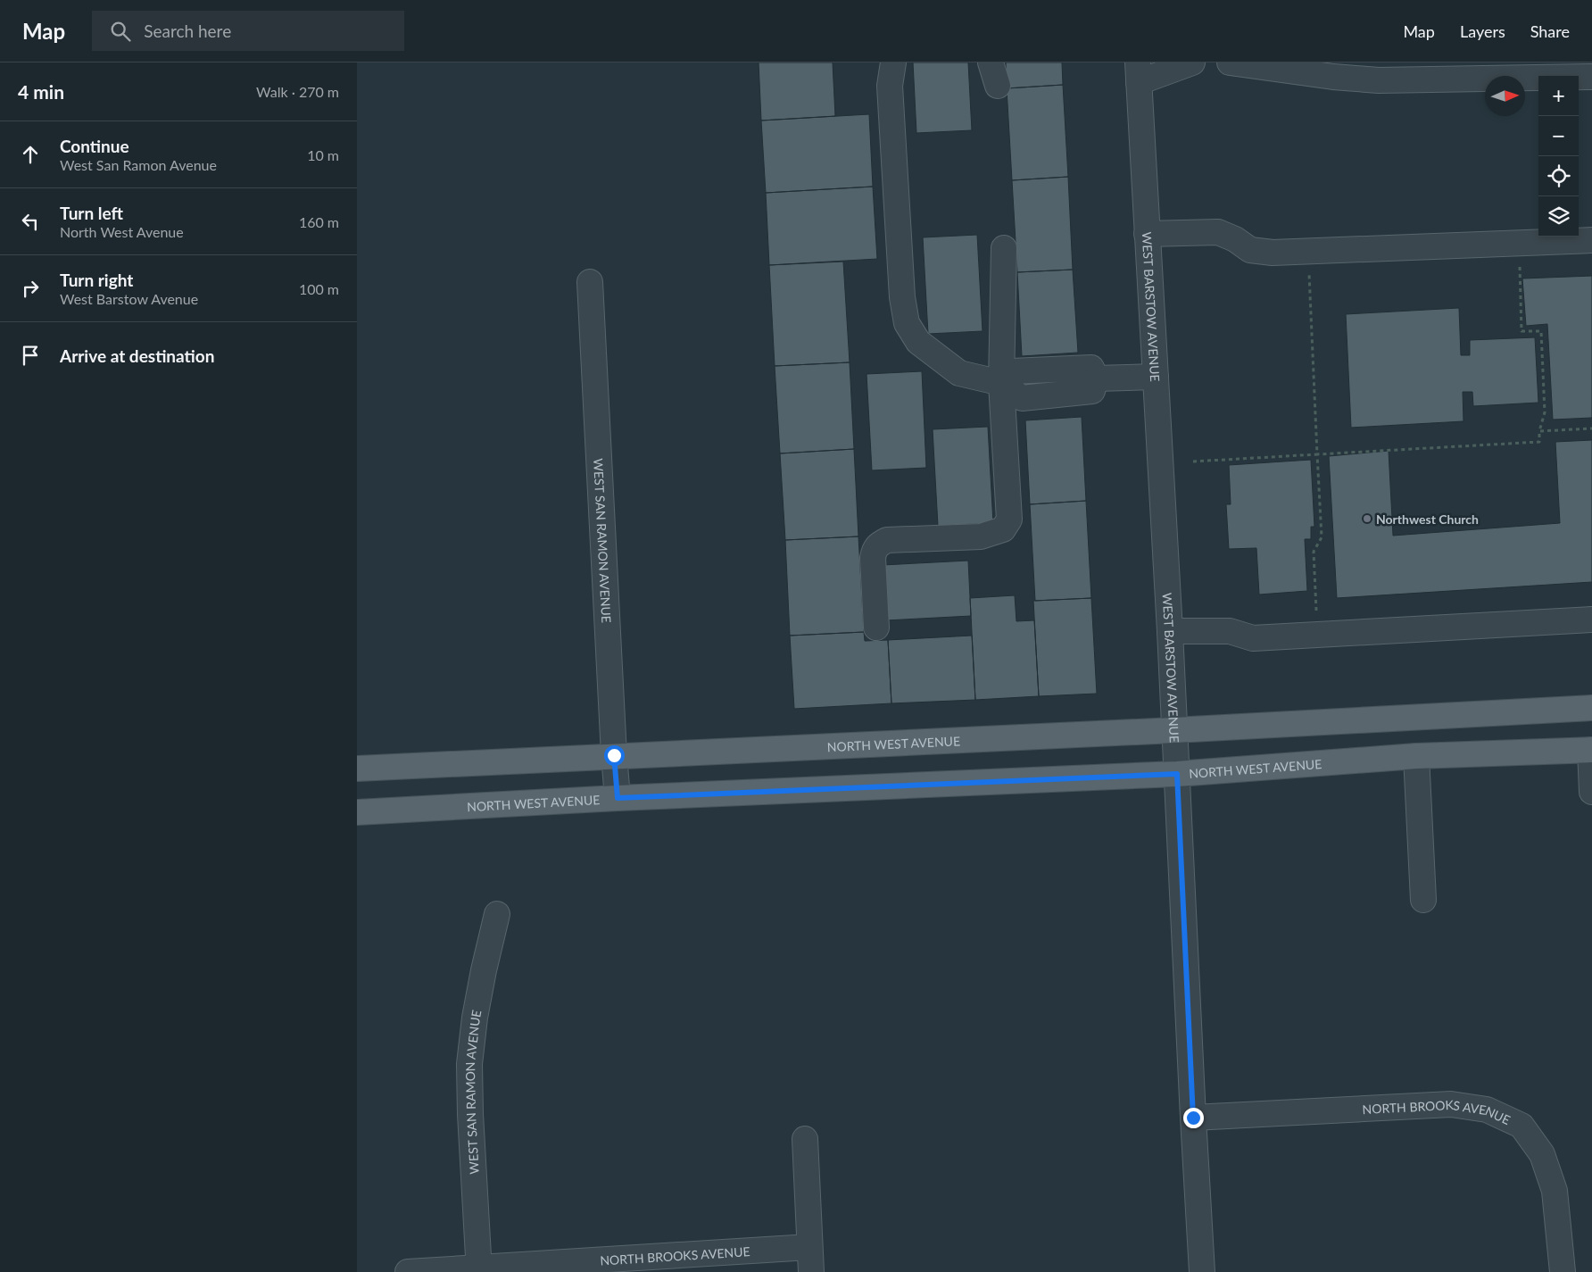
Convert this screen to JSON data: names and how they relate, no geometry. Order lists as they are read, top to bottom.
{
  "streets": {
    "main road": ["NORTH WEST AVENUE"],
    "street": ["WEST BARSTOW AVENUE", "WEST SAN RAMON AVENUE", "NORTH BROOKS AVENUE"]
  },
  "crossings": [
    ["WEST BARSTOW AVENUE", "NORTH WEST AVENUE"],
    ["WEST BARSTOW AVENUE", "NORTH BROOKS AVENUE"],
    ["WEST SAN RAMON AVENUE", "NORTH WEST AVENUE"],
    ["WEST SAN RAMON AVENUE", "NORTH BROOKS AVENUE"]
  ],
  "places": ["Northwest Church"],
  "north": "right",
  "page": {
    "header": "Map",
    "search": "Search here",
    "nav": ["Map", "Layers", "Share"],
    "heading": ["4 min", "Walk · 270 m"],
    "map_buttons": ["+", "−"],
    "list": [
      ["Continue", "West San Ramon Avenue", "10 m"],
      ["Turn left", "North West Avenue", "160 m"],
      ["Turn right", "West Barstow Avenue", "100 m"],
      "Arrive at destination"
    ]
  }
}
